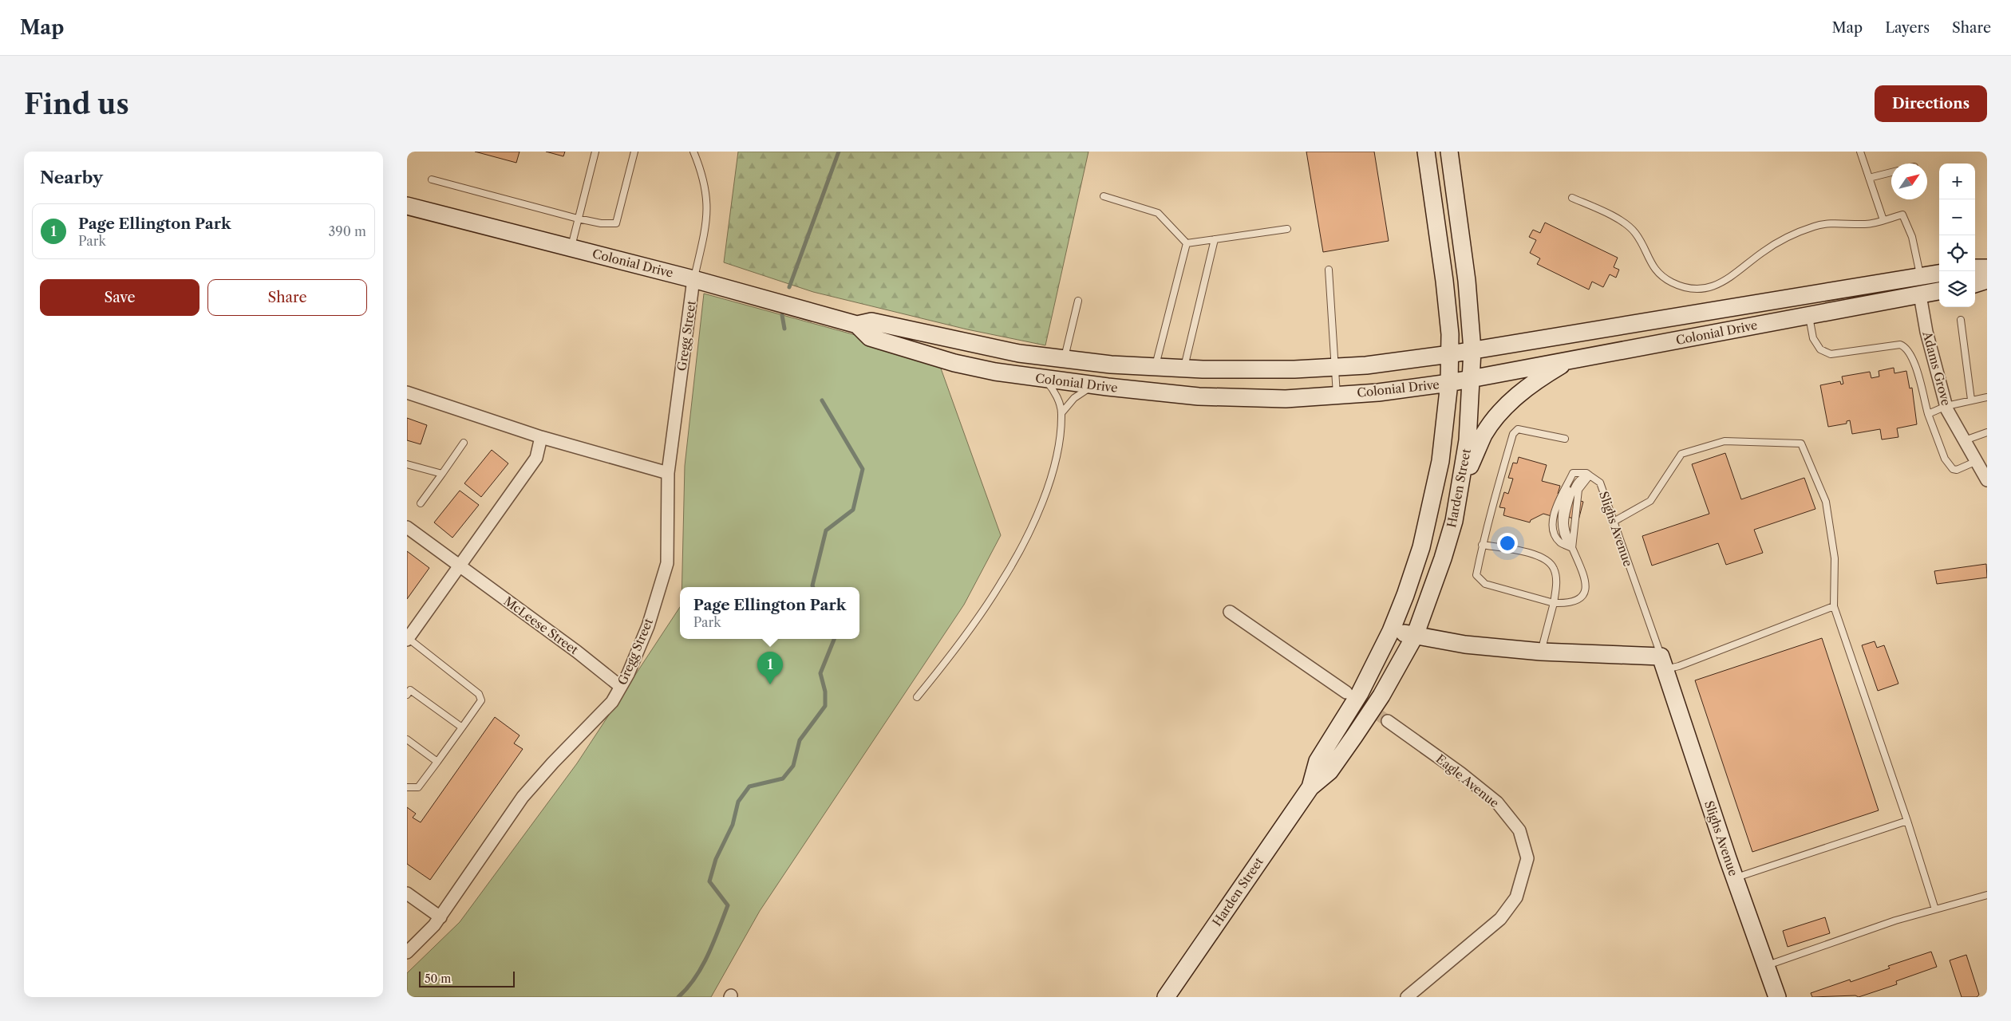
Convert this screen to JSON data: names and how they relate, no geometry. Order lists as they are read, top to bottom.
{
  "streets": {
    "main road": ["Colonial Drive", "Harden Street", "Slighs Avenue"],
    "street": [
      "Gregg Street",
      "Adams Grove",
      "McLeese Street",
      "Eagle Avenue"
    ]
  },
  "crossings": [
    ["Colonial Drive", "Gregg Street"],
    ["Colonial Drive", "Adams Grove"],
    ["Colonial Drive", "Harden Street"],
    ["Gregg Street", "McLeese Street"]
  ],
  "scale_bar": "50 m",
  "north": "top right",
  "page": {
    "header": "Map",
    "nav": ["Map", "Layers", "Share"],
    "buttons": [
      "Directions",
      ["Save", "Share"]
    ],
    "title": "Find us",
    "heading": "Nearby",
    "map_buttons": ["+", "−"],
    "list": [
      {
        "mark": "1",
        "name": "Page Ellington Park",
        "note": "Park",
        "value": "390 m"
      }
    ],
    "popup": ["Page Ellington Park", "Park"],
    "pins": "1",
    "scale": "50 m"
  }
}
